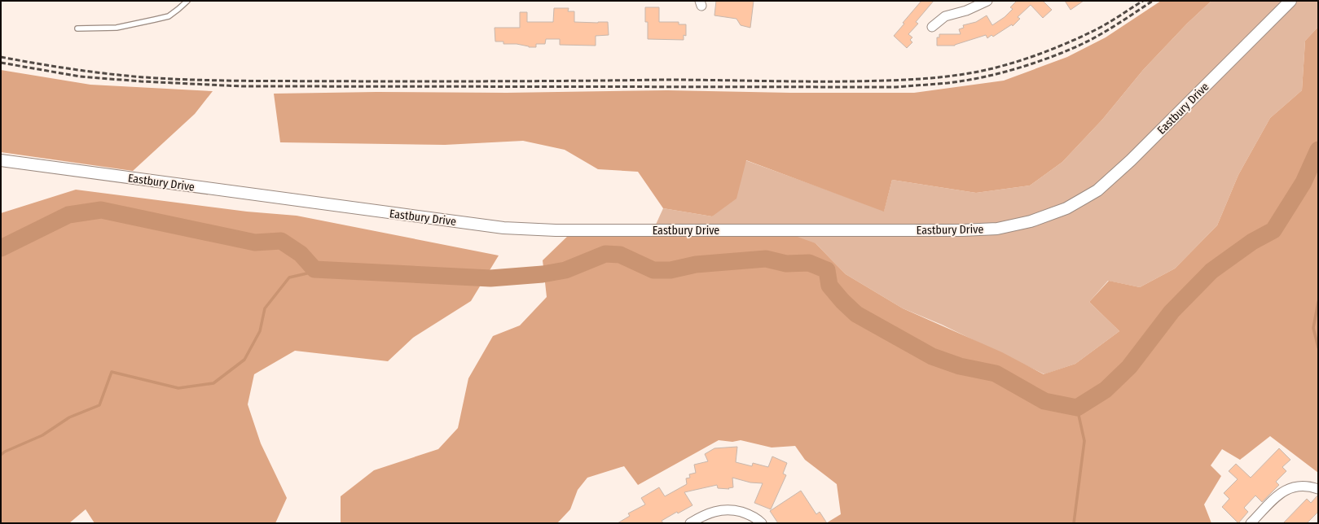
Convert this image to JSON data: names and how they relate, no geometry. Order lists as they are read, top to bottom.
{
  "streets": {
    "street": ["Eastbury Drive"]
  }
}
